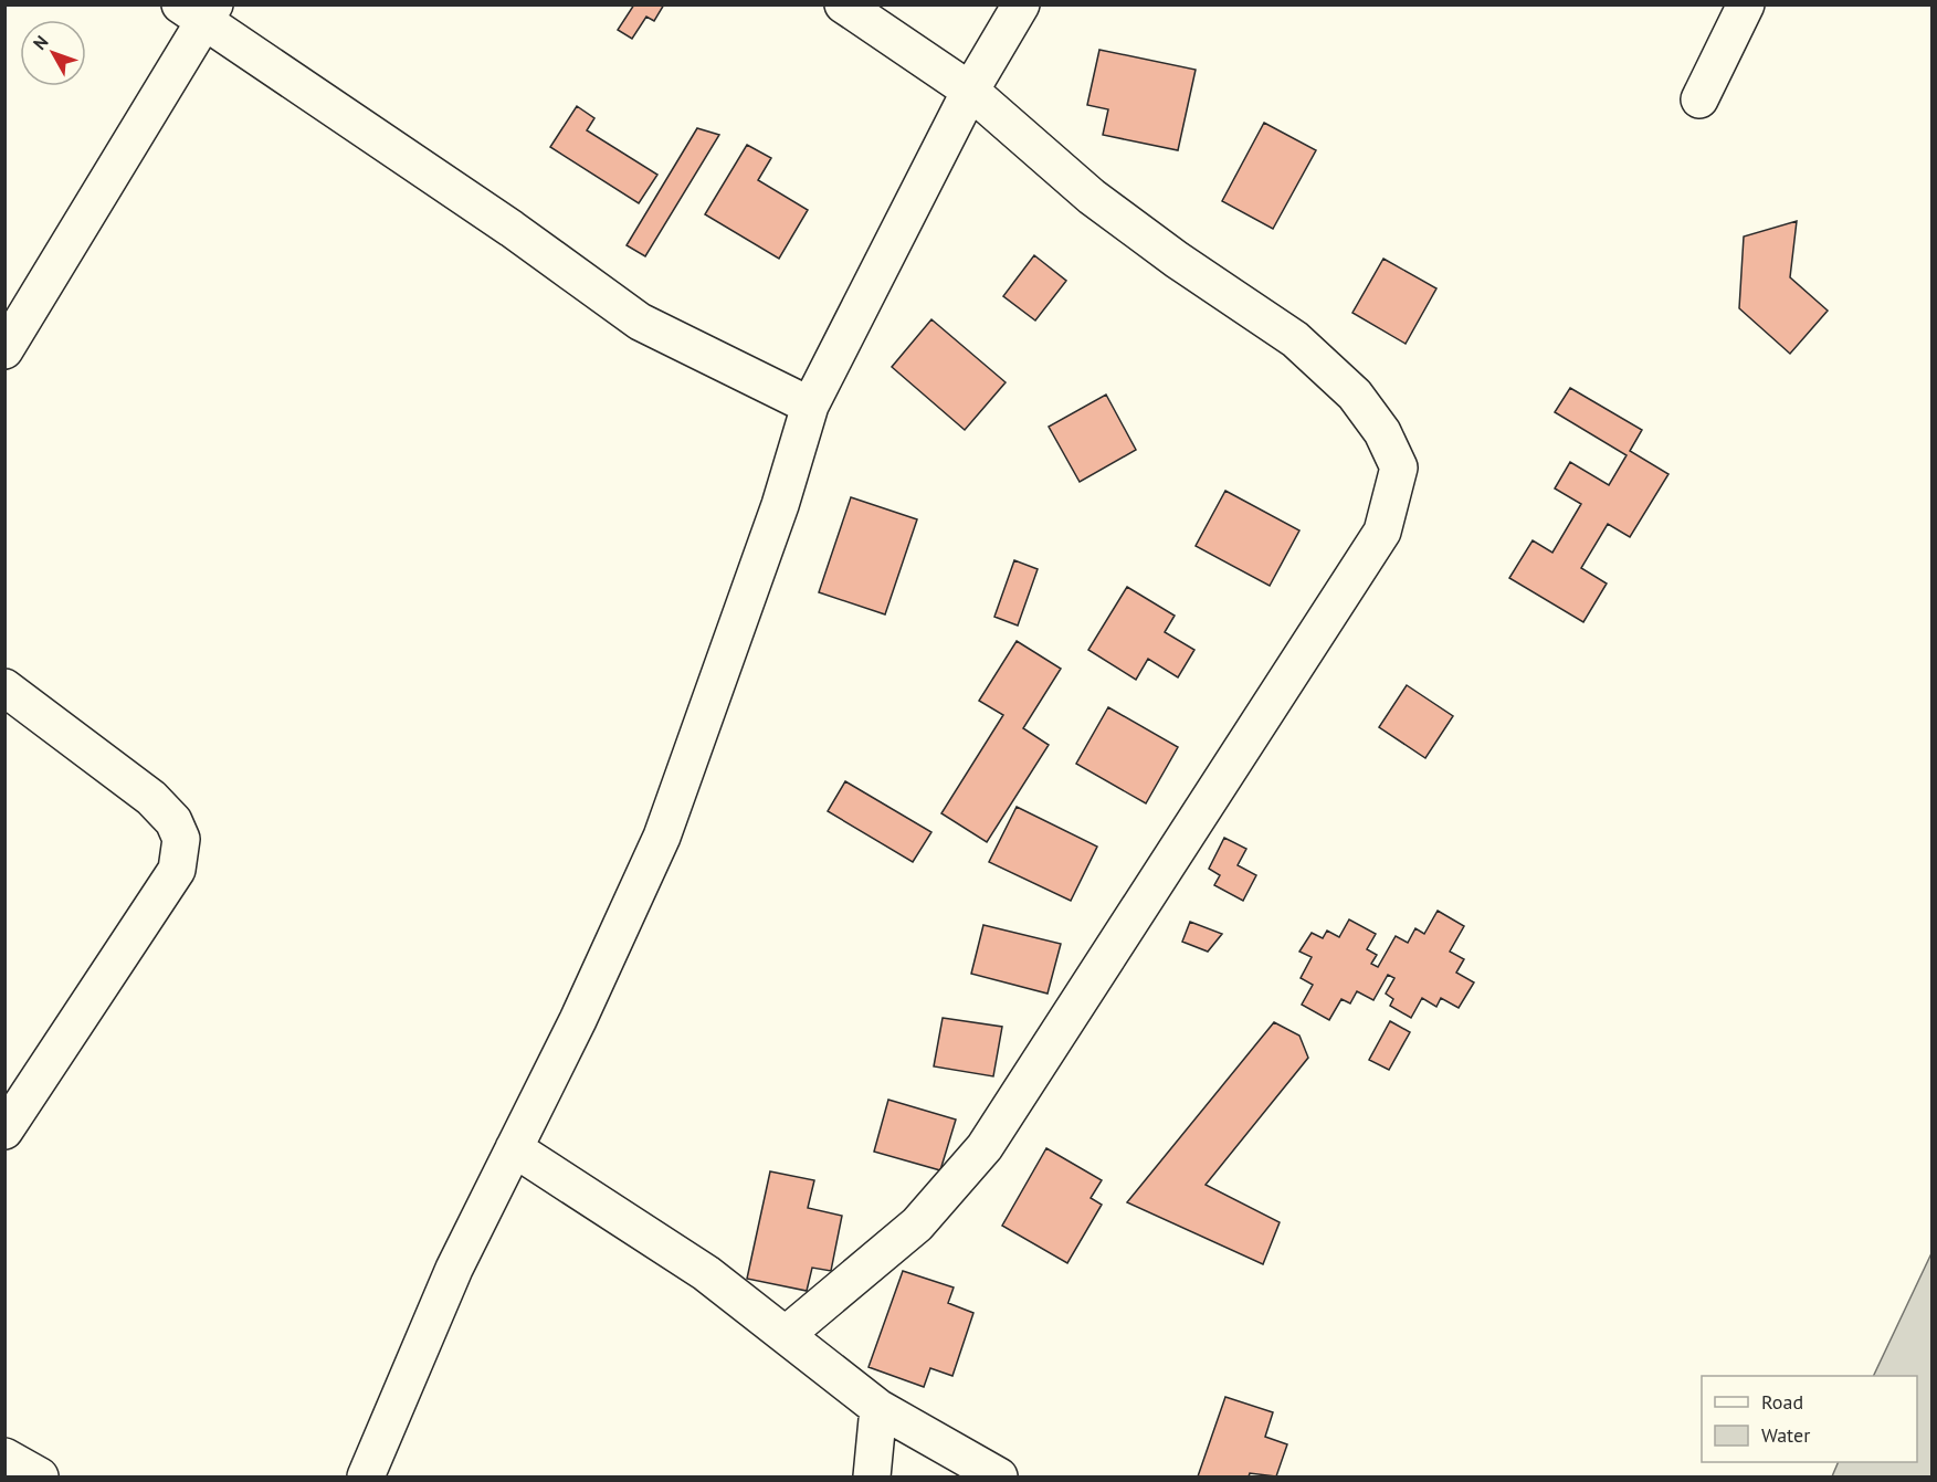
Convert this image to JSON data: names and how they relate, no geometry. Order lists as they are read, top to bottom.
{
  "legend": ["Road", "Water"],
  "north": "top left"
}
